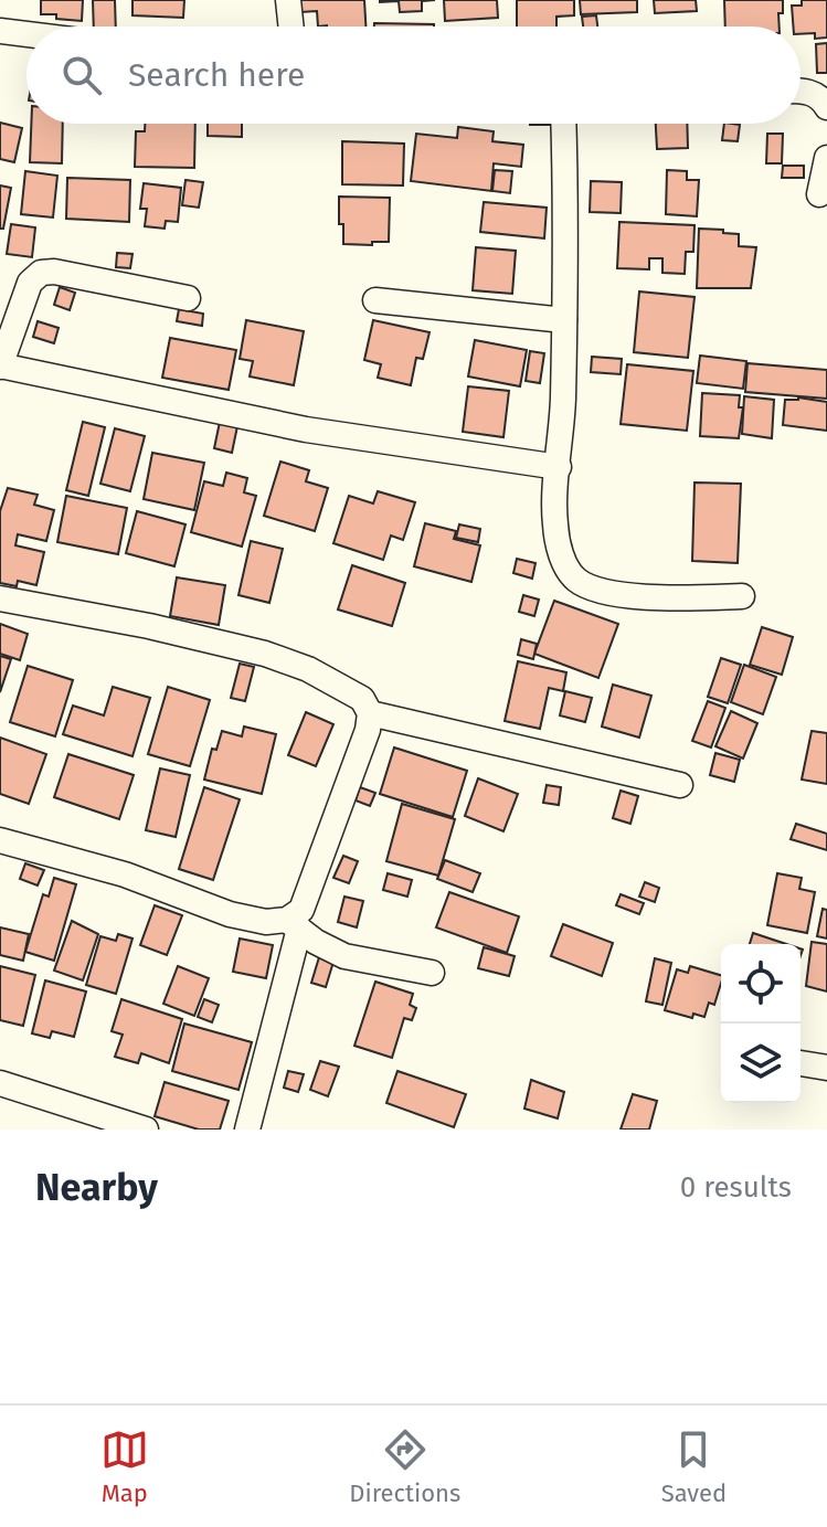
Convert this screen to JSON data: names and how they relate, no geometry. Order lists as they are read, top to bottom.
{
  "page": {
    "search": "Search here",
    "heading": ["Nearby", "0 results"],
    "nav": ["Map", "Directions", "Saved"]
  }
}
